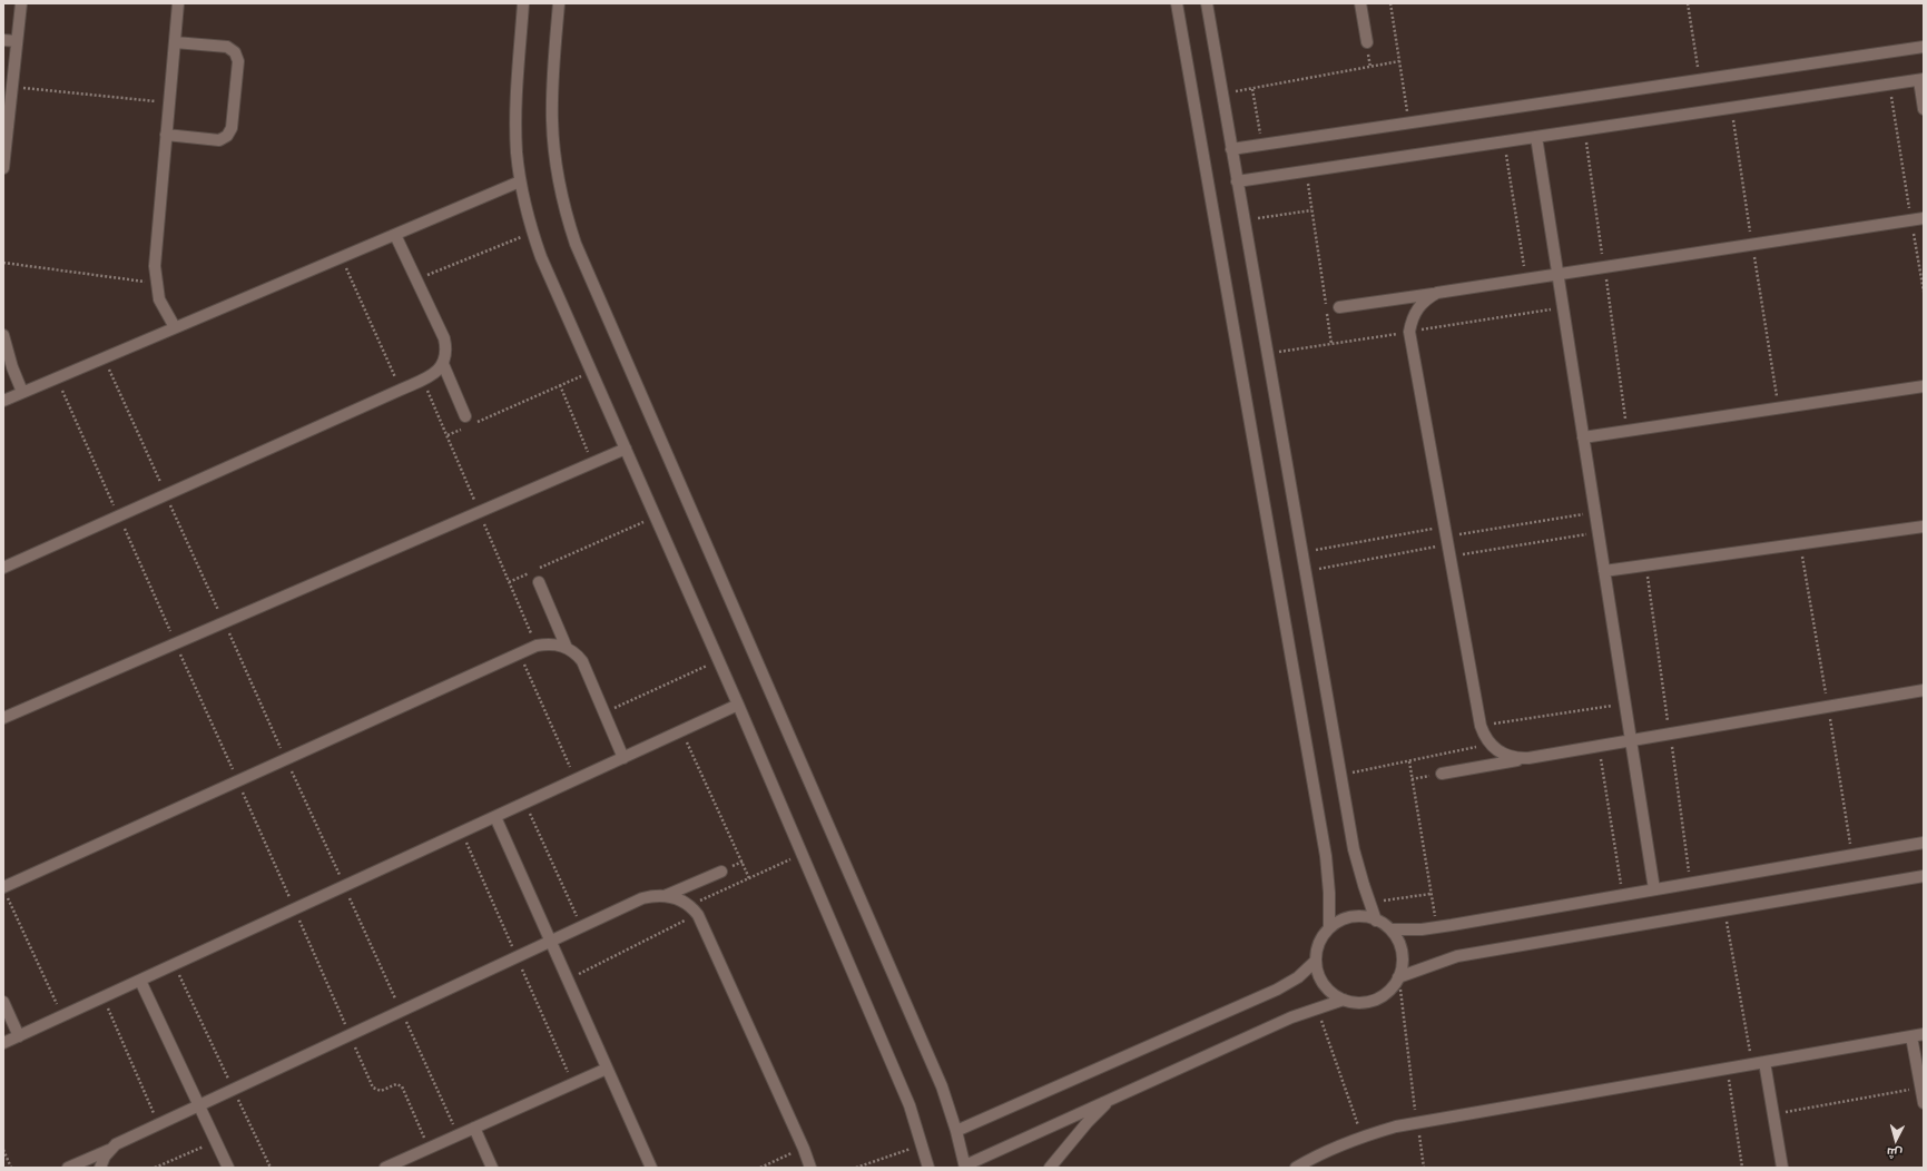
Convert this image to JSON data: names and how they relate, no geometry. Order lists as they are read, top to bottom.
{
  "north": "bottom"
}
